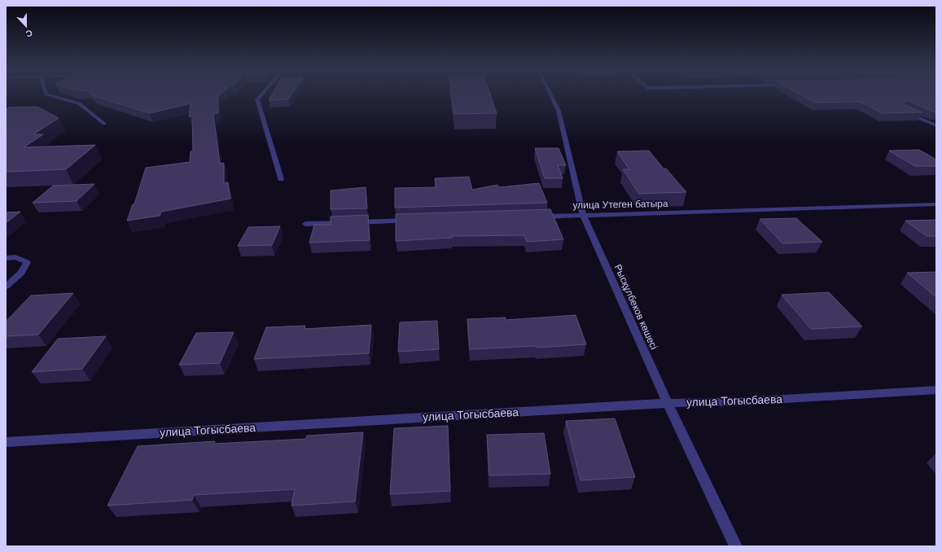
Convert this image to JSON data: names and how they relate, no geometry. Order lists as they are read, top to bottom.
{
  "streets": {
    "street": ["улица Утеген батыра", "Рысқұлбеков көшесі", "улица Тогысбаева"]
  },
  "crossings": [
    ["улица Утеген батыра", "Рысқұлбеков көшесі"],
    ["Рысқұлбеков көшесі", "улица Тогысбаева"]
  ],
  "north": "bottom"
}
